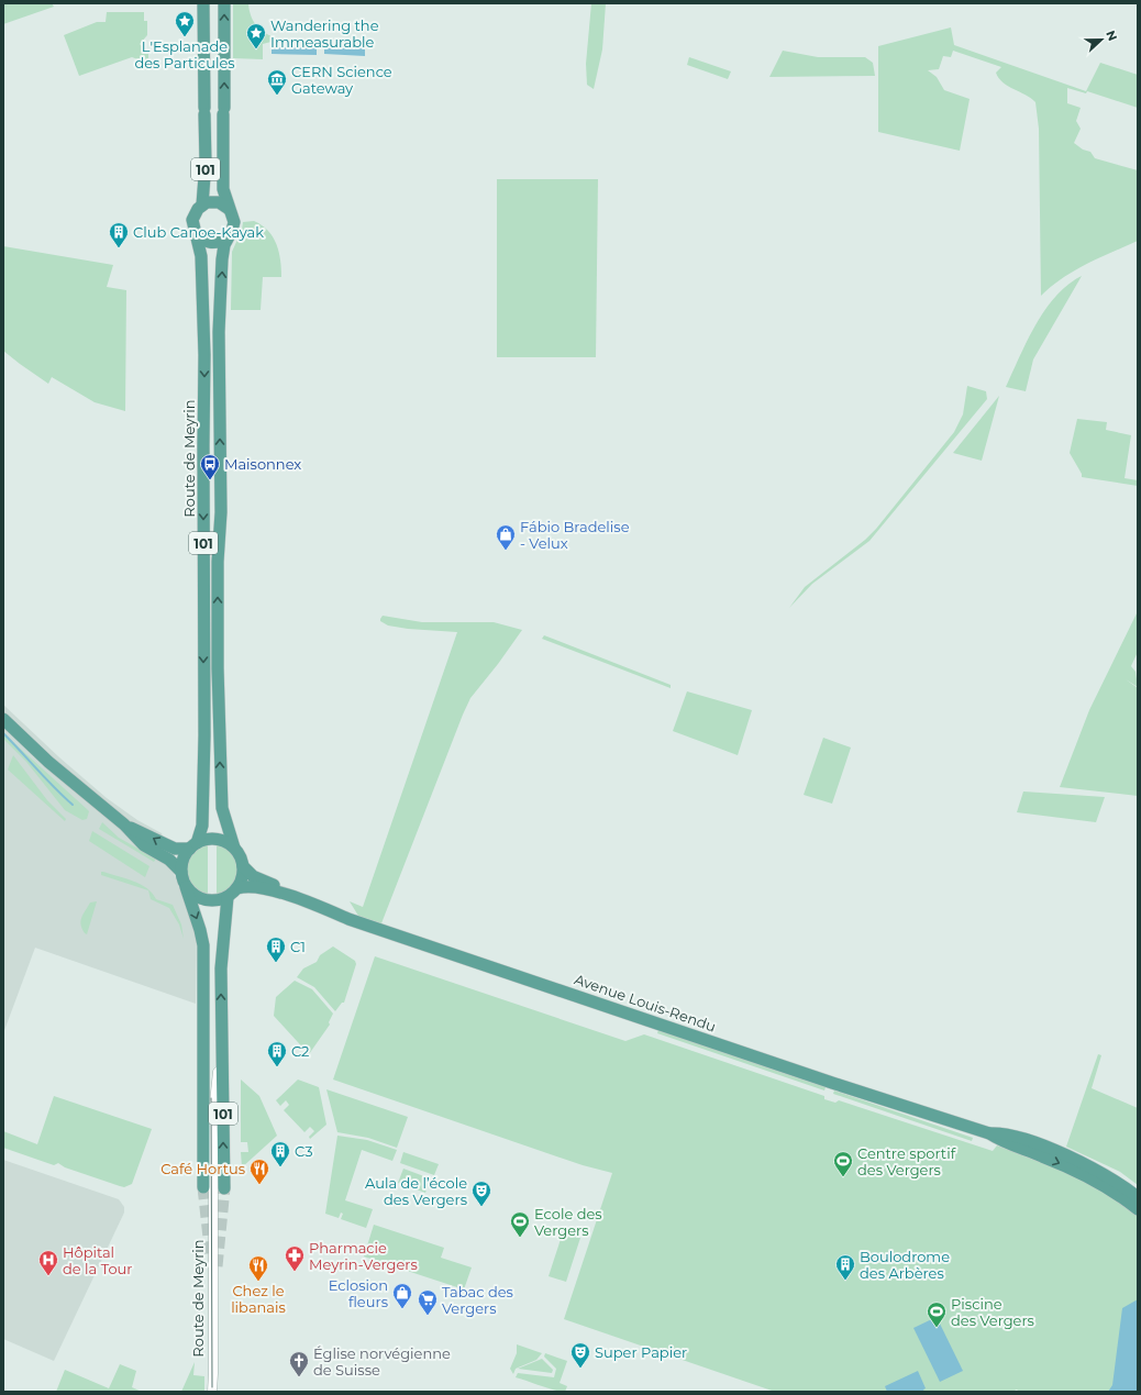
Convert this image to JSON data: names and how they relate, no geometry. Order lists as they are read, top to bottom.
{
  "streets": {
    "main road": ["101", "Route de Meyrin", "Avenue Louis-Rendu"]
  },
  "crossings": [
    ["101", "Route de Meyrin"],
    ["101", "Avenue Louis-Rendu"],
    ["Route de Meyrin", "Avenue Louis-Rendu"]
  ],
  "places": {
    "place": ["L'Esplanade des Particules", "Wandering the Immeasurable"],
    "museum": ["CERN Science Gateway"],
    "building": [
      "Club Canoe-Kayak",
      "C1",
      "C2",
      "C3",
      "Boulodrome des Arbères"
    ],
    "bus stop": ["Maisonnex"],
    "shop": ["Fábio Bradelise - Velux", "Eclosion fleurs"],
    "sports": ["Centre sportif des Vergers", "Ecole des Vergers", "Piscine des Vergers"],
    "restaurant": ["Café Hortus", "Chez le libanais"],
    "theatre": ["Aula de l’école des Vergers", "Super Papier"],
    "pharmacy": ["Pharmacie Meyrin-Vergers"],
    "hospital": ["Hôpital de la Tour"],
    "supermarket": ["Tabac des Vergers"],
    "church": ["Église norvégienne de Suisse"]
  },
  "north": "right"
}
